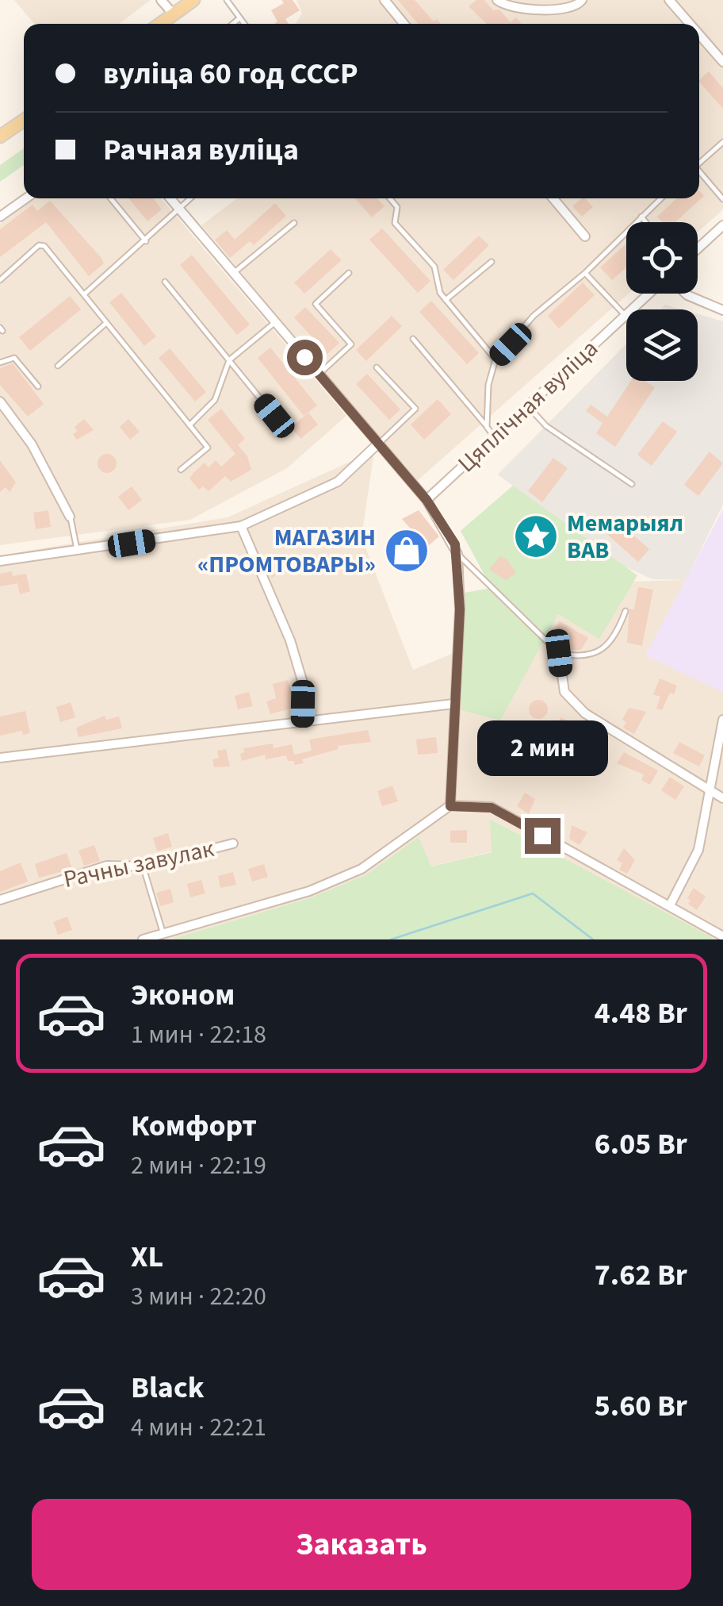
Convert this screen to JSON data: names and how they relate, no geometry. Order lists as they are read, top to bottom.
{
  "streets": {
    "street": ["Цяплічная вуліца", "Рачны завулак"]
  },
  "places": {
    "place": ["Мемарыял ВАВ"],
    "shop": ["МАГАЗИН «ПРОМТОВАРЫ»"]
  },
  "page": {
    "banner": ["вуліца 60 год СССР", "Рачная вуліца"],
    "bubble": "2 мин",
    "list": [
      {
        "name": "Эконом",
        "note": "1 мин · 22:18",
        "value": "4.48 Br"
      },
      {
        "name": "Комфорт",
        "note": "2 мин · 22:19",
        "value": "6.05 Br"
      },
      {
        "name": "XL",
        "note": "3 мин · 22:20",
        "value": "7.62 Br"
      },
      {
        "name": "Black",
        "note": "4 мин · 22:21",
        "value": "5.60 Br"
      }
    ],
    "buttons": "Заказать"
  }
}
